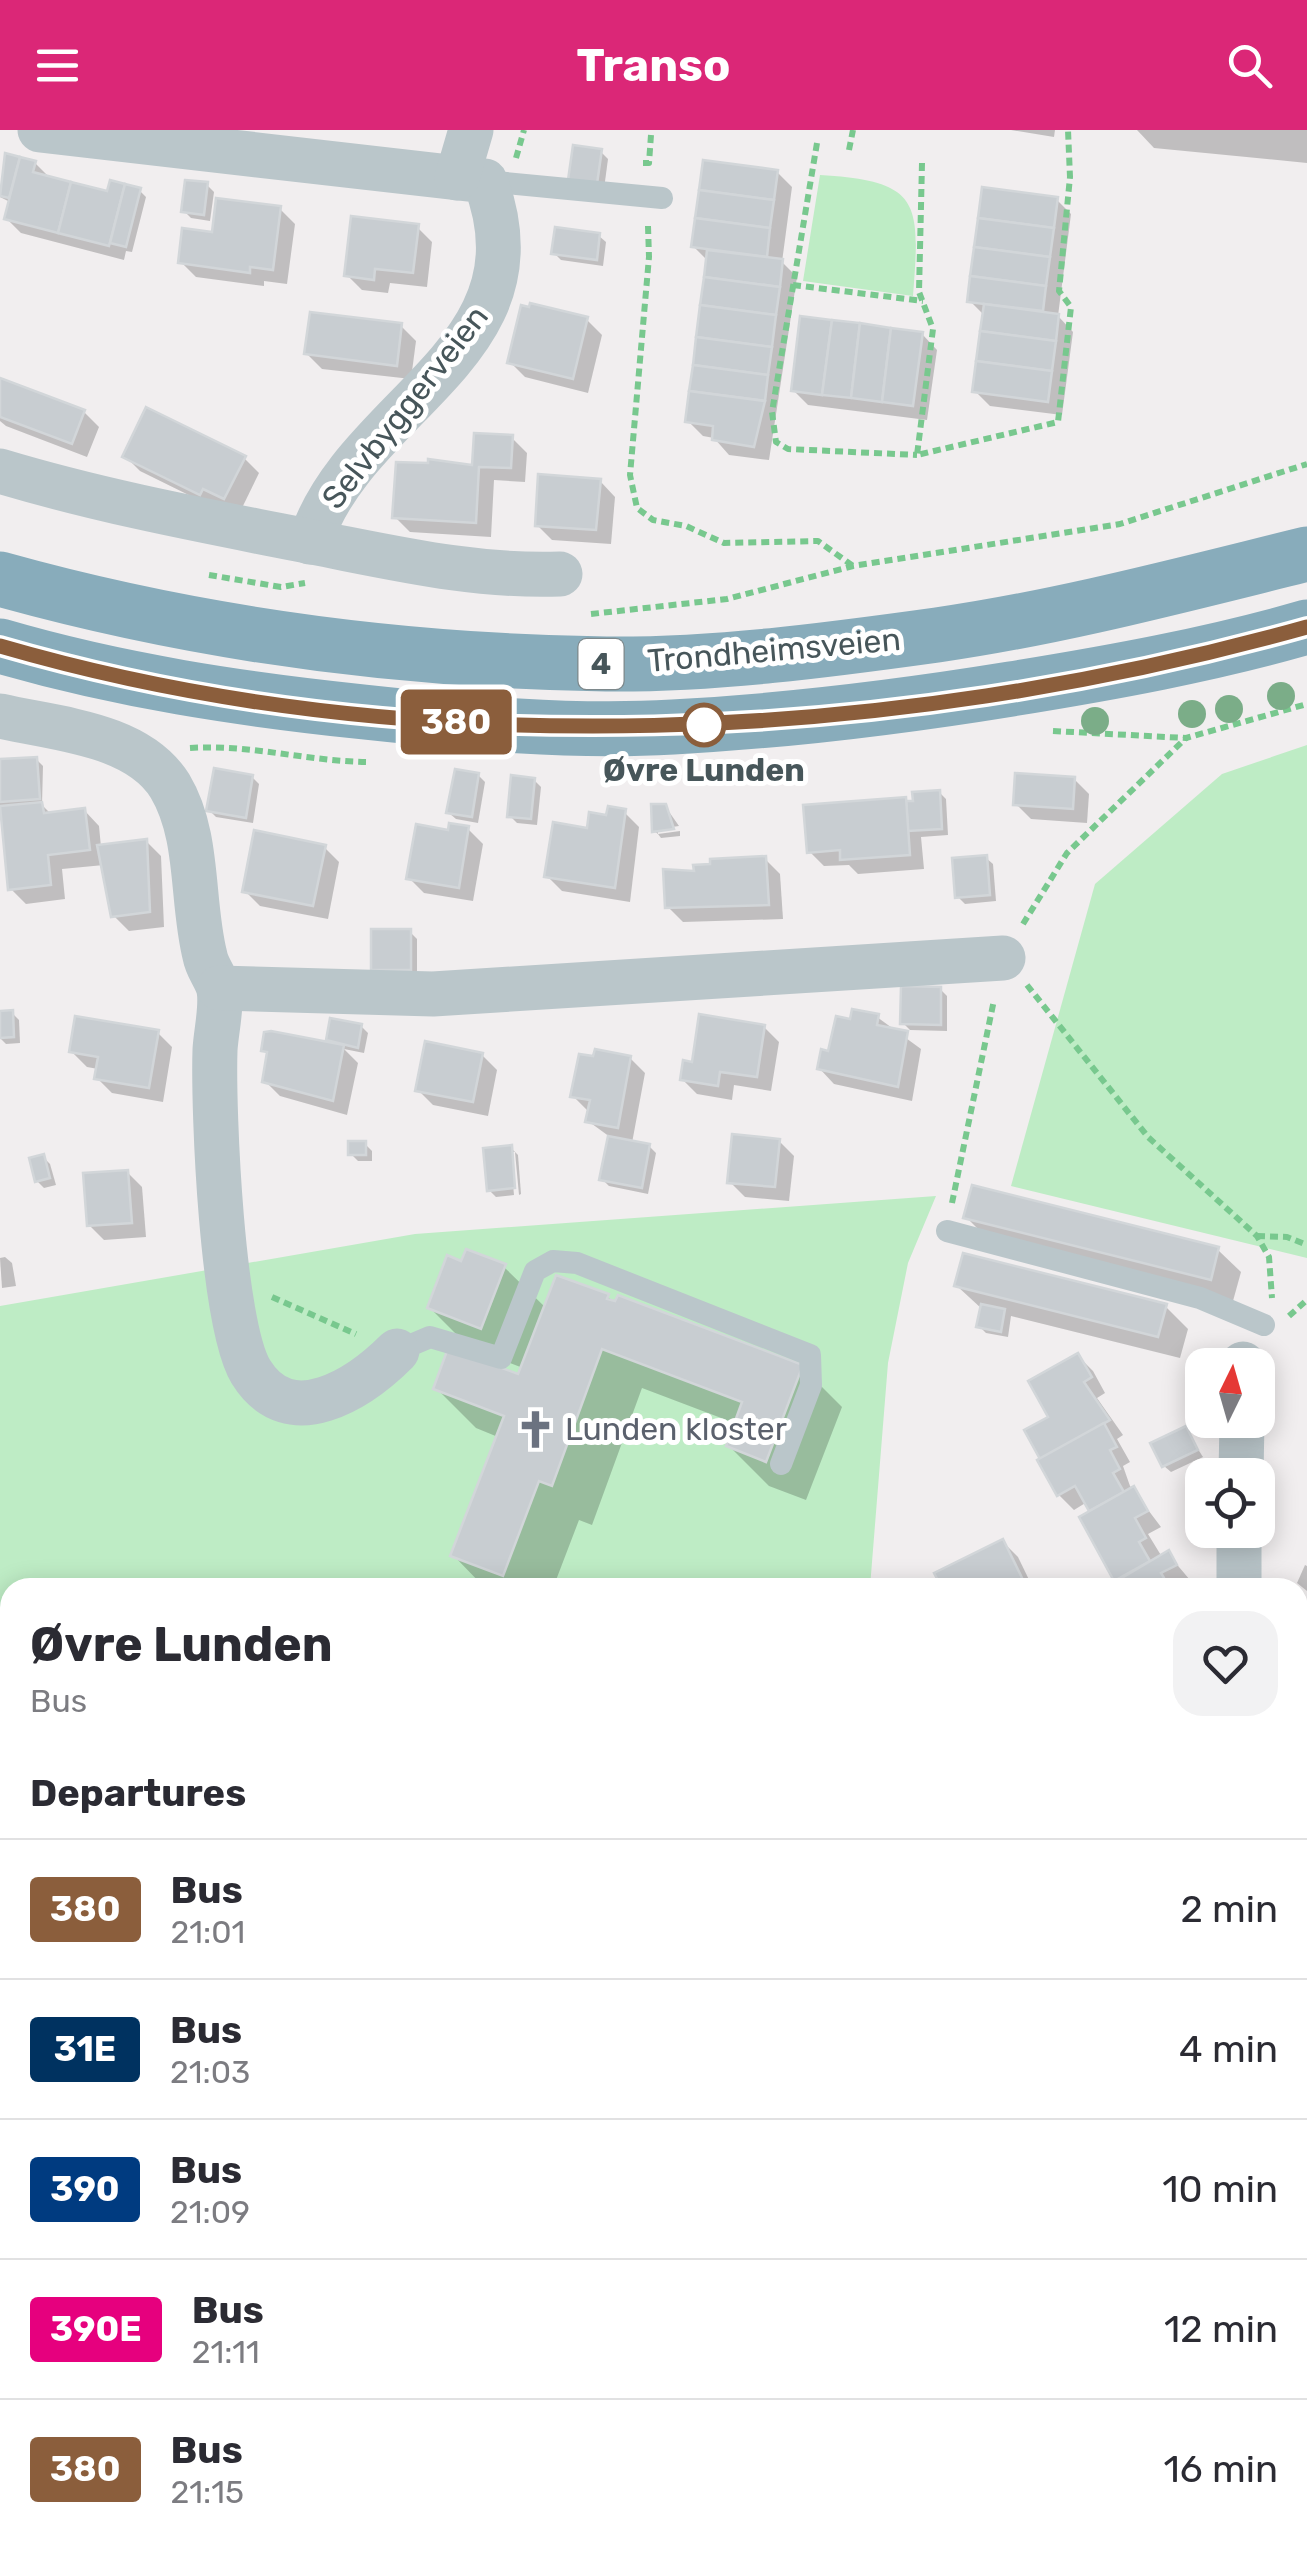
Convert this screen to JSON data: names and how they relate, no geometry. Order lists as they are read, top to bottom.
{
  "streets": {
    "highway": ["Trondheimsveien", "4"],
    "street": ["Selvbyggerveien"]
  },
  "places": {
    "other": ["Øvre Lunden"],
    "church": ["Lunden kloster"]
  },
  "lines": ["bus line 380"],
  "north": "top",
  "page": {
    "header": "Transo",
    "on_map": "380",
    "heading": [
      ["Øvre Lunden", "Bus"],
      "Departures"
    ],
    "list": [
      {
        "mark": "380",
        "name": "Bus",
        "note": "21:01",
        "value": "2 min"
      },
      {
        "mark": "31E",
        "name": "Bus",
        "note": "21:03",
        "value": "4 min"
      },
      {
        "mark": "390",
        "name": "Bus",
        "note": "21:09",
        "value": "10 min"
      },
      {
        "mark": "390E",
        "name": "Bus",
        "note": "21:11",
        "value": "12 min"
      },
      {
        "mark": "380",
        "name": "Bus",
        "note": "21:15",
        "value": "16 min"
      }
    ]
  }
}
